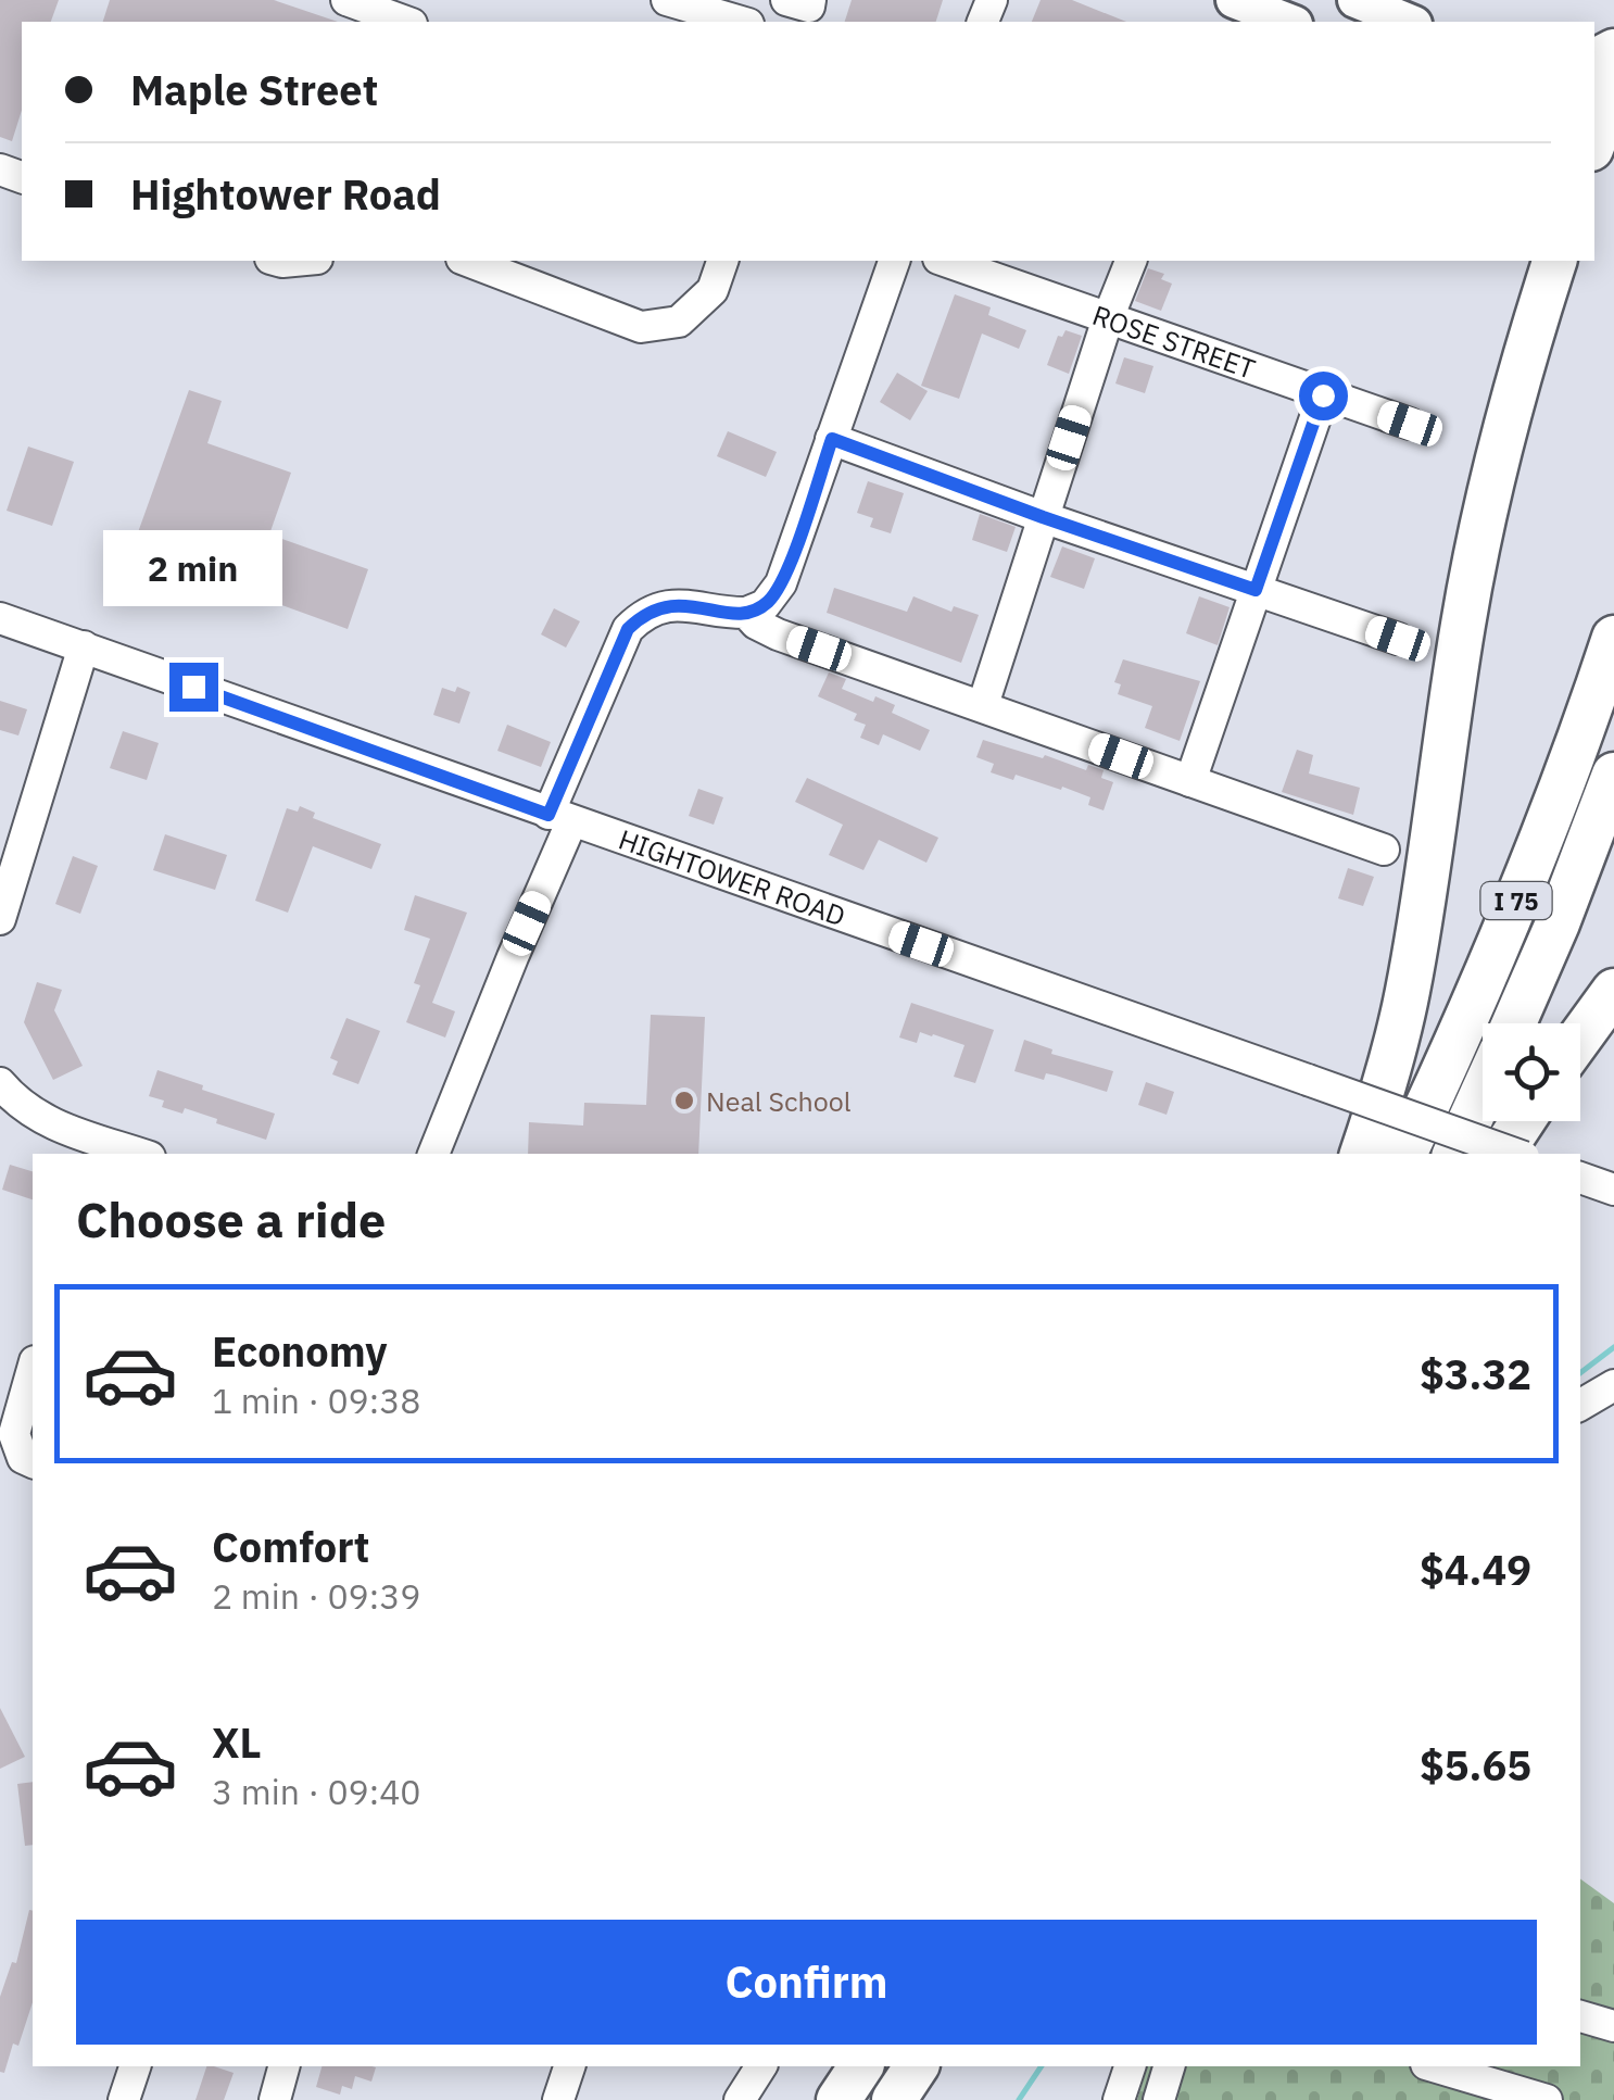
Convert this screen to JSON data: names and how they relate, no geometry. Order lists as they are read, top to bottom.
{
  "streets": {
    "highway": ["I 75"],
    "street": ["ROSE STREET", "HIGHTOWER ROAD"]
  },
  "places": ["Neal School"],
  "page": {
    "banner": ["Maple Street", "Hightower Road"],
    "bubble": "2 min",
    "heading": "Choose a ride",
    "list": [
      {
        "name": "Economy",
        "note": "1 min · 09:38",
        "value": "$3.32"
      },
      {
        "name": "Comfort",
        "note": "2 min · 09:39",
        "value": "$4.49"
      },
      {
        "name": "XL",
        "note": "3 min · 09:40",
        "value": "$5.65"
      }
    ],
    "buttons": "Confirm"
  }
}
